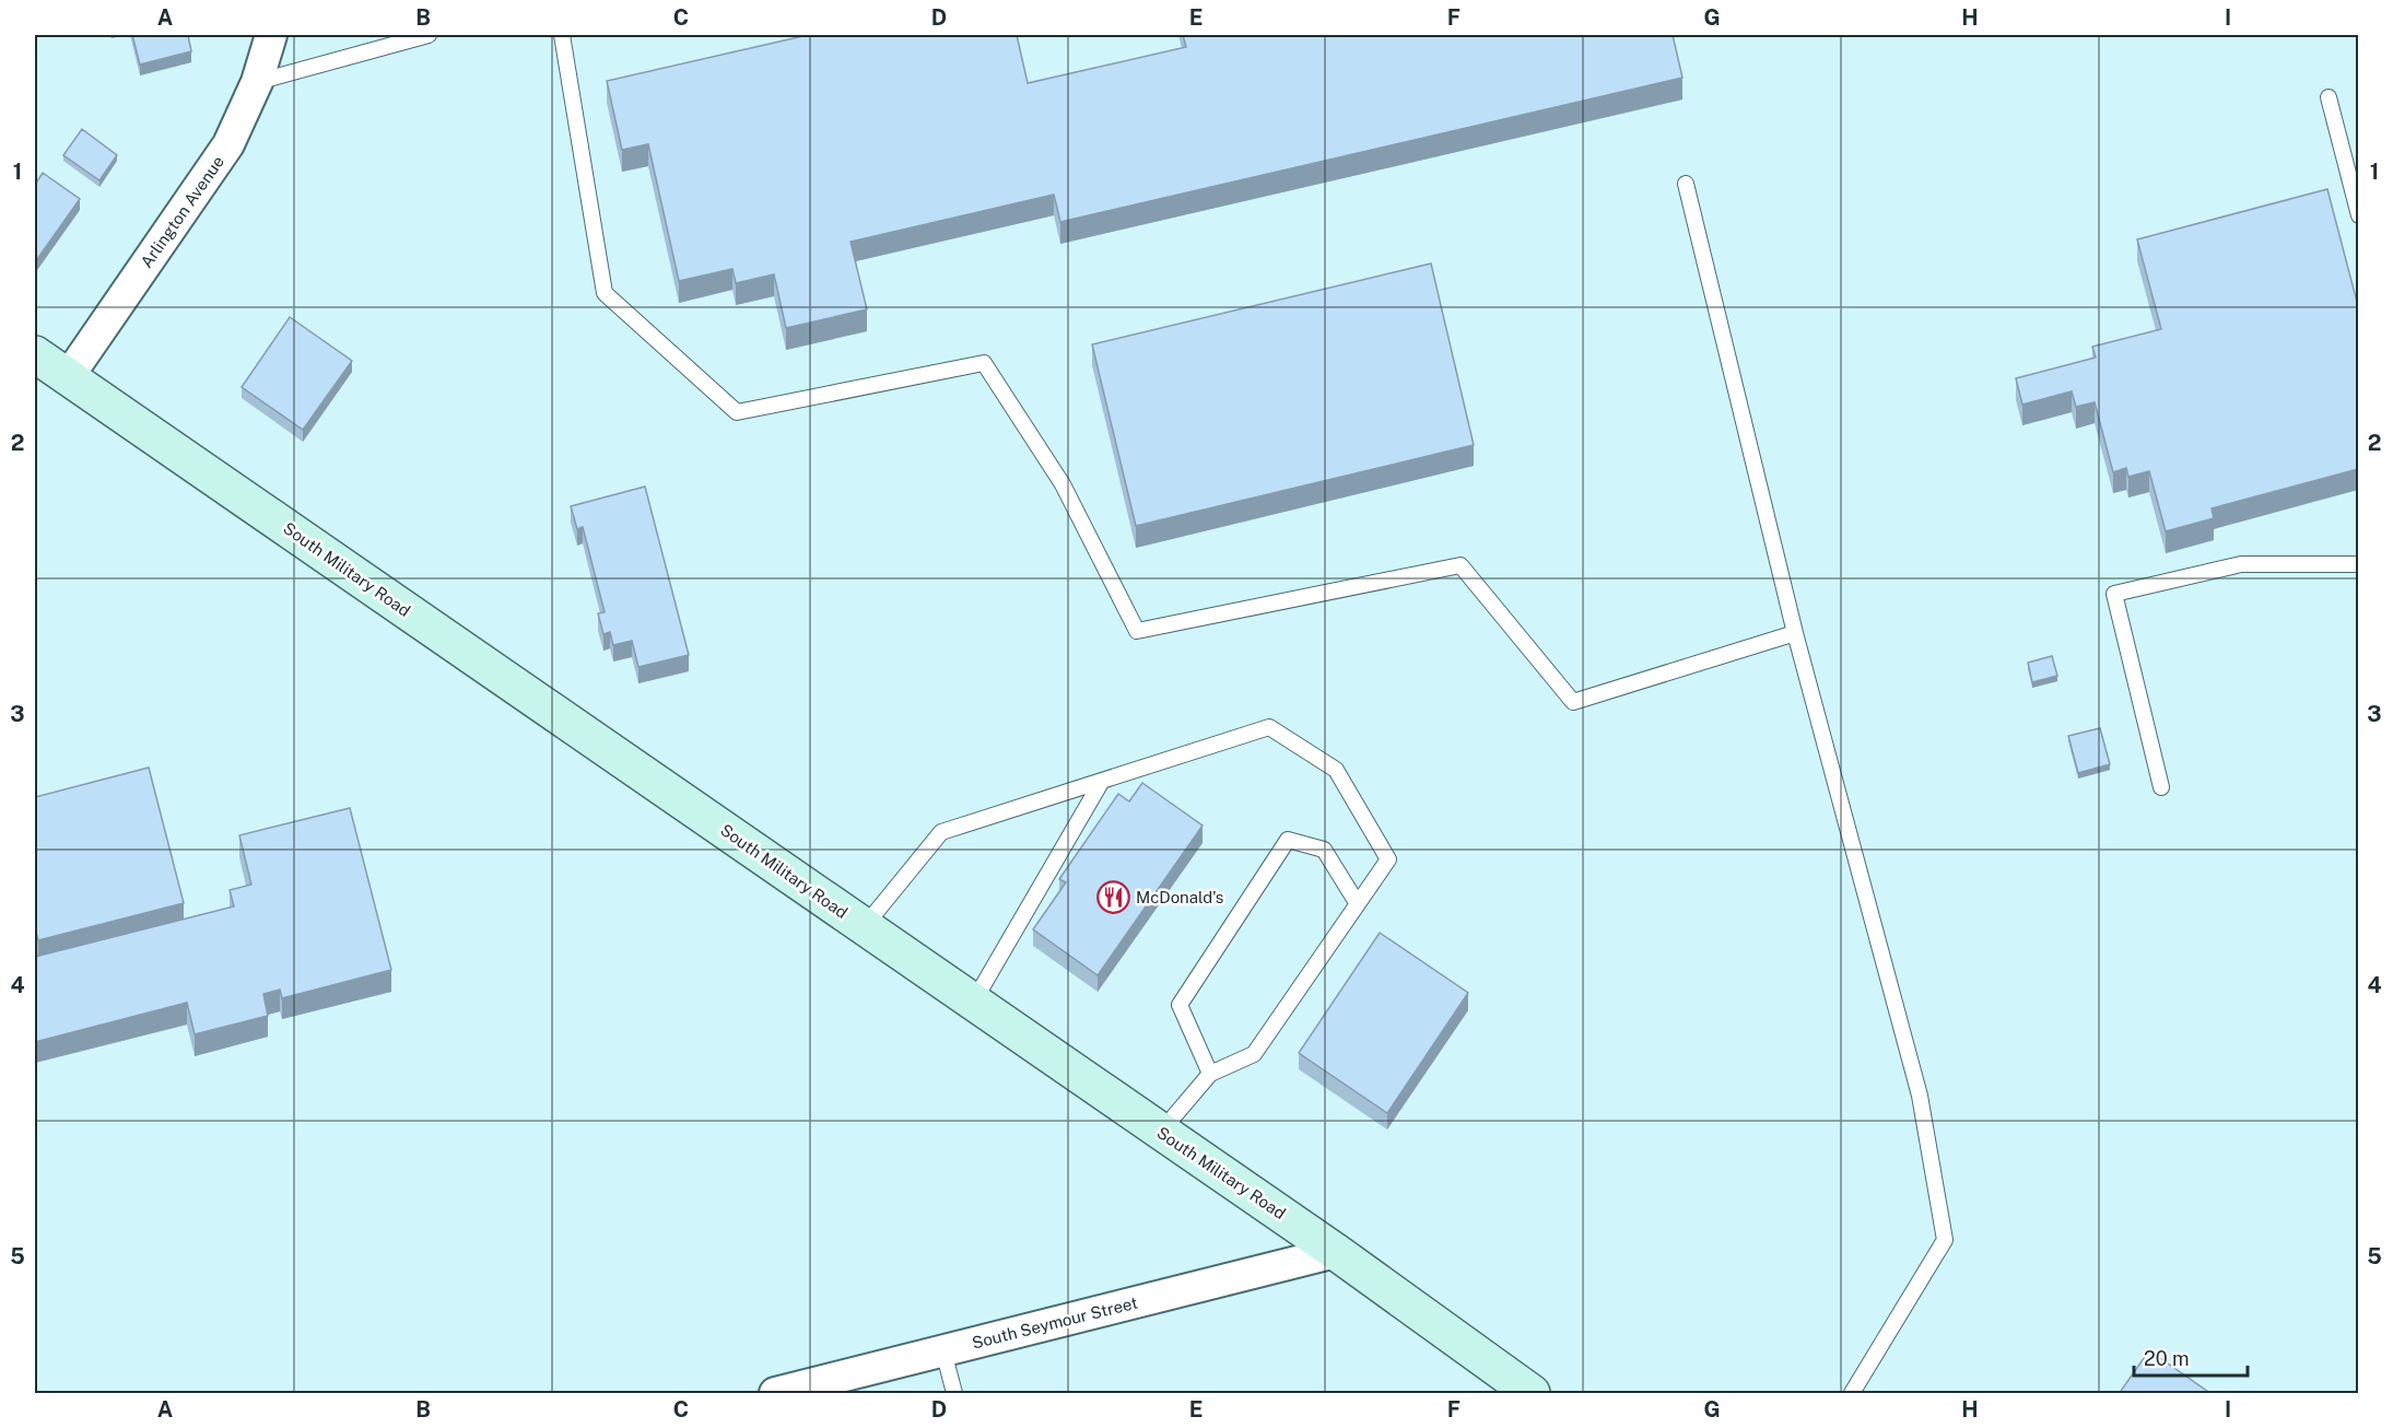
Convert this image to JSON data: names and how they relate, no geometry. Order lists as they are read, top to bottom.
{
  "streets": {
    "main road": ["South Military Road"],
    "street": ["Arlington Avenue", "South Seymour Street"]
  },
  "crossings": [
    ["Arlington Avenue", "South Military Road"],
    ["South Military Road", "South Seymour Street"]
  ],
  "places": {
    "restaurant": ["McDonald's"]
  },
  "scale_bar": "20 m",
  "grid": {
    "columns": [
      "A",
      "B",
      "C",
      "D",
      "E",
      "F",
      "G",
      "H",
      "I"
    ],
    "rows": [
      "1",
      "2",
      "3",
      "4",
      "5"
    ]
  }
}
